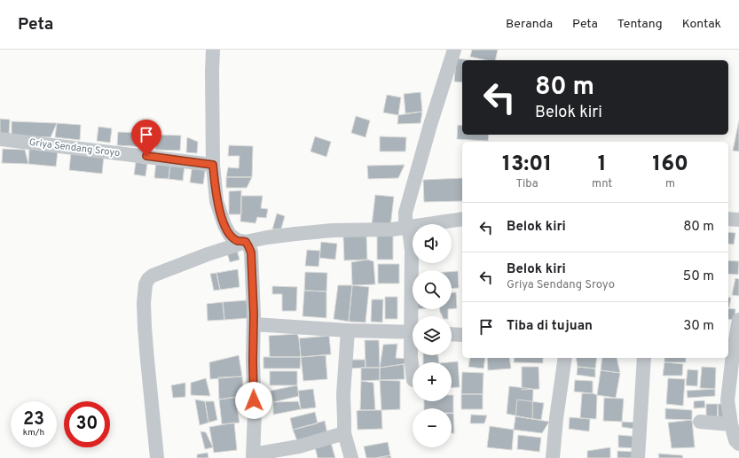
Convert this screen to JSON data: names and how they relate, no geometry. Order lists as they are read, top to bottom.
{
  "streets": {
    "street": ["Griya Sendang Sroyo"]
  },
  "page": {
    "header": "Peta",
    "nav": [
      "Beranda",
      "Peta",
      "Tentang",
      "Kontak"
    ],
    "turn": ["80 m", "Belok kiri"],
    "eta": [
      "13:01",
      "Tiba",
      "1",
      "mnt",
      "160",
      "m"
    ],
    "list": [
      {
        "name": "Belok kiri",
        "value": "80 m"
      },
      {
        "name": "Belok kiri",
        "note": "Griya Sendang Sroyo",
        "value": "50 m"
      },
      {
        "name": "Tiba di tujuan",
        "value": "30 m"
      }
    ],
    "map_buttons": ["+", "−"],
    "speed": "23 km/h",
    "limit": "30"
  }
}
